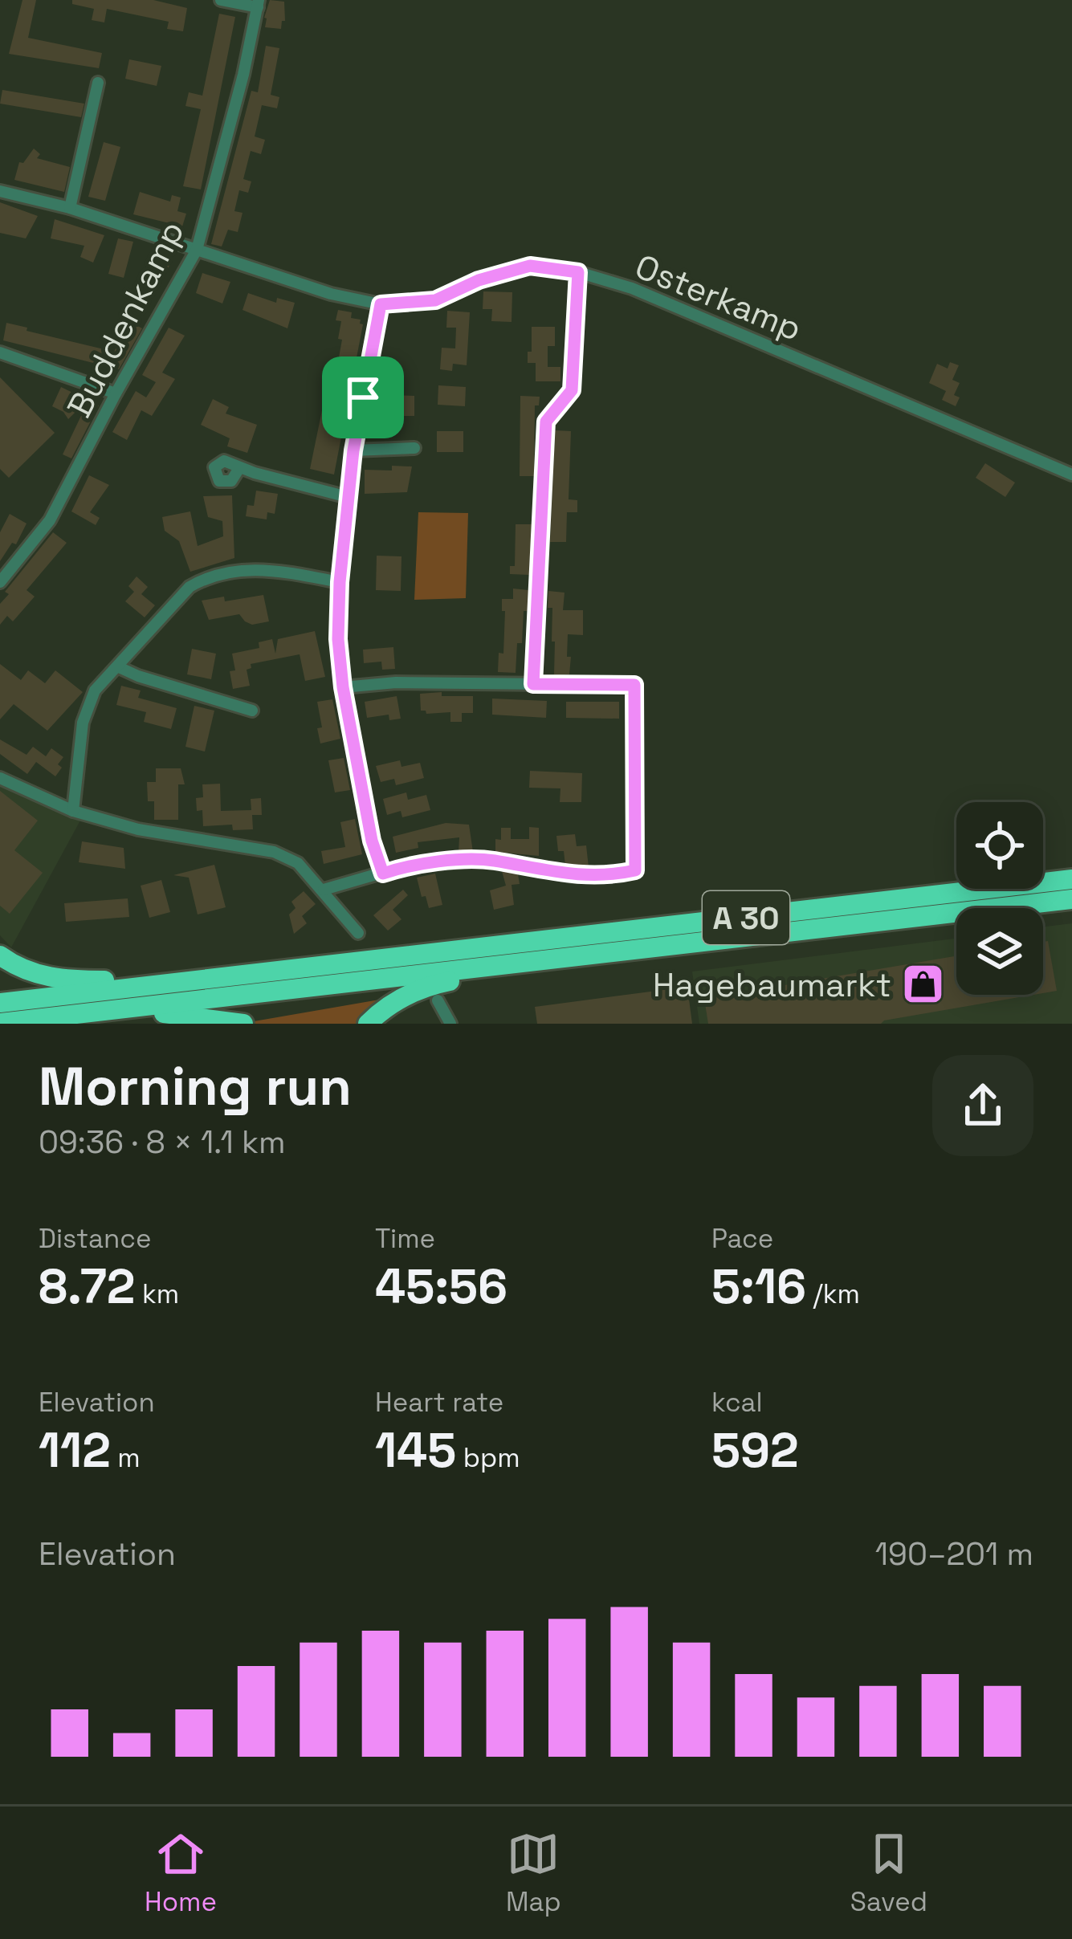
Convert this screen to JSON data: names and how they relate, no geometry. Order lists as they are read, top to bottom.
{
  "streets": {
    "highway": ["A 30"],
    "street": ["Osterkamp", "Buddenkamp"]
  },
  "crossings": [
    ["Osterkamp", "Buddenkamp"]
  ],
  "places": {
    "shop": ["Hagebaumarkt"]
  },
  "page": {
    "heading": ["Morning run", "09:36 · 8 × 1.1 km"],
    "stats": [
      ["Distance", "8.72 km"],
      ["Time", "45:56"],
      ["Pace", "5:16 /km"],
      ["Elevation", "112 m"],
      ["Heart rate", "145 bpm"],
      ["kcal", "592"]
    ],
    "chart": ["Elevation", "190–201 m"],
    "tabs": ["Home", "Map", "Saved"]
  }
}
